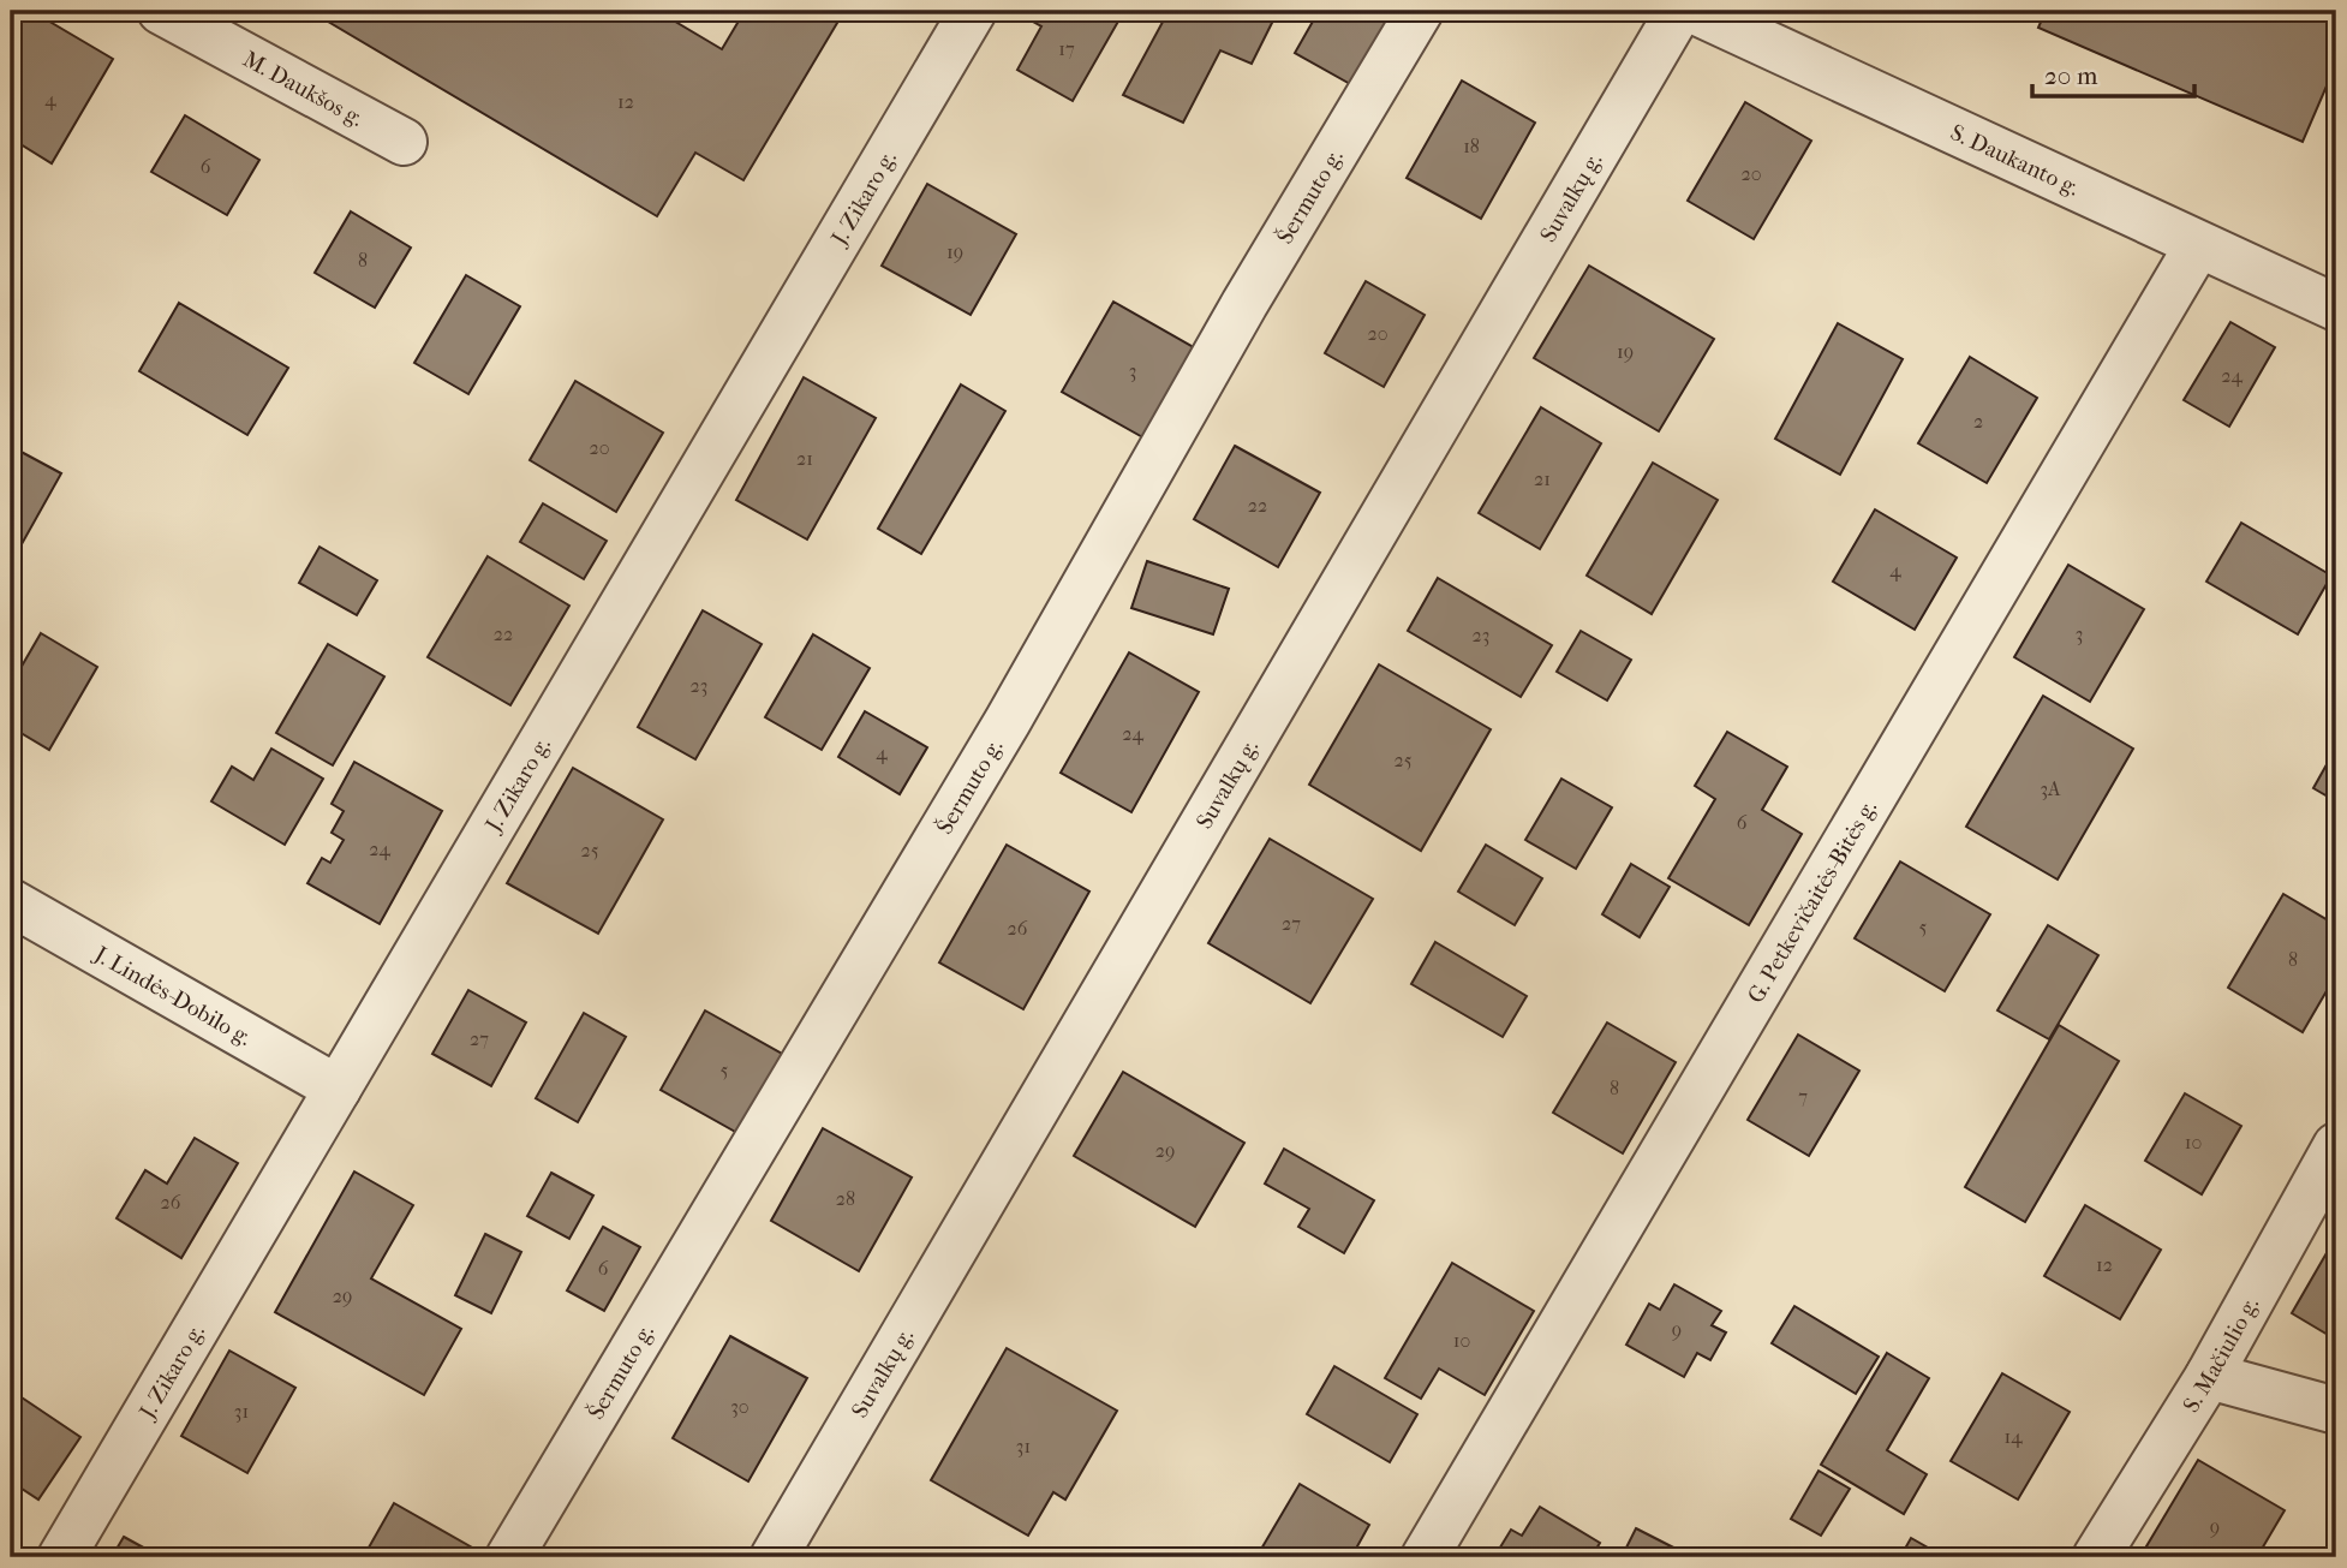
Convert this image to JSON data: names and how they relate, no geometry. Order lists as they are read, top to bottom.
{
  "streets": {
    "street": [
      "M. Daukšos g.",
      "S. Daukanto g.",
      "Šermuto g.",
      "Suvalkų g.",
      "J. Zikaro g.",
      "G. Petkevičaitės-Bitės g.",
      "J. Lindės-Dobilo g.",
      "S. Mačiulio g."
    ]
  },
  "crossings": [
    ["S. Daukanto g.", "G. Petkevičaitės-Bitės g."],
    ["J. Zikaro g.", "J. Lindės-Dobilo g."]
  ],
  "house_numbers": [
    "17",
    "4",
    "12",
    "18",
    "6",
    "20",
    "19",
    "8",
    "20",
    "19",
    "3",
    "24",
    "2",
    "20",
    "21",
    "21",
    "22",
    "4",
    "22",
    "3",
    "23",
    "23",
    "24",
    "4",
    "25",
    "3A",
    "6",
    "24",
    "25",
    "27",
    "5",
    "26",
    "8",
    "27",
    "5",
    "8",
    "7",
    "10",
    "29",
    "28",
    "26",
    "12",
    "6",
    "29",
    "9",
    "10",
    "30",
    "31",
    "14",
    "31",
    "9"
  ],
  "scale_bar": "20 m"
}
